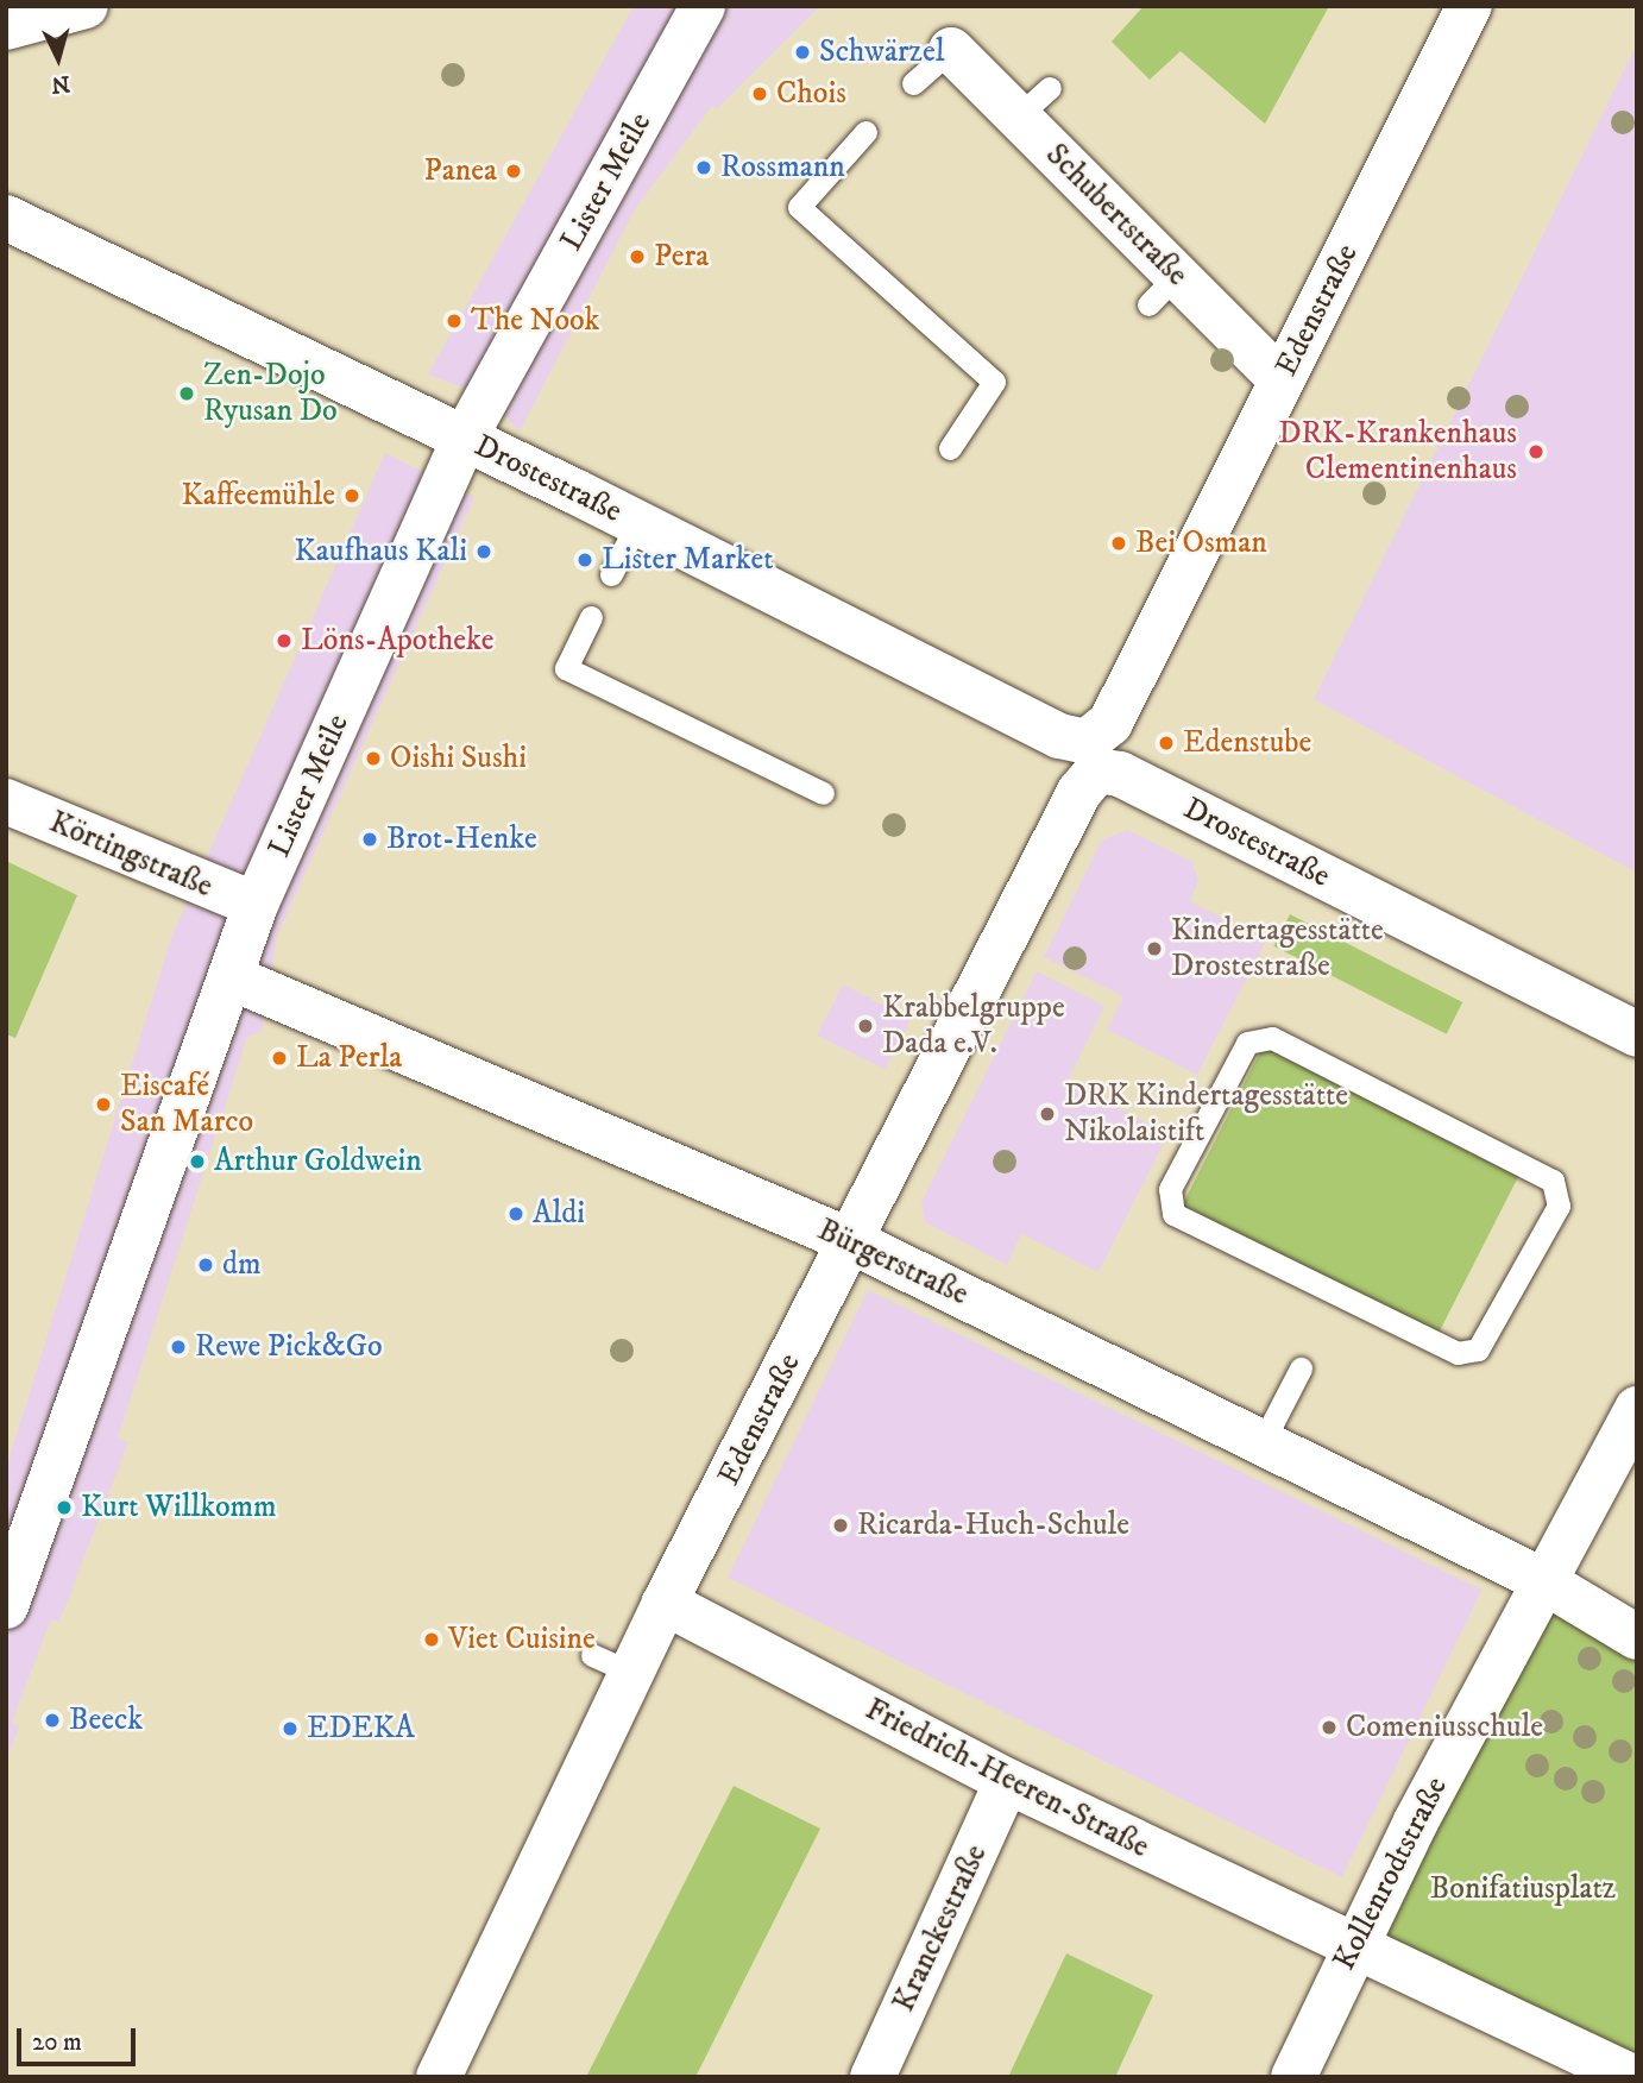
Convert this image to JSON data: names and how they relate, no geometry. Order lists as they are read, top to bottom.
{
  "streets": {
    "street": [
      "Lister Meile",
      "Schubertstraße",
      "Edenstraße",
      "Drostestraße",
      "Körtingstraße",
      "Bürgerstraße",
      "Friedrich-Heeren-Straße",
      "Kollenrodtstraße",
      "Kranckestraße"
    ]
  },
  "crossings": [
    ["Lister Meile", "Drostestraße"],
    ["Lister Meile", "Körtingstraße"],
    ["Lister Meile", "Bürgerstraße"],
    ["Schubertstraße", "Edenstraße"],
    ["Edenstraße", "Drostestraße"],
    ["Edenstraße", "Bürgerstraße"],
    ["Edenstraße", "Friedrich-Heeren-Straße"],
    ["Bürgerstraße", "Kollenrodtstraße"],
    ["Friedrich-Heeren-Straße", "Kollenrodtstraße"],
    ["Friedrich-Heeren-Straße", "Kranckestraße"]
  ],
  "parks": ["Bonifatiusplatz"],
  "places": [
    "Schwärzel",
    "Chois",
    "Rossmann",
    "Panea",
    "Pera",
    "The Nook",
    "Zen-Dojo Ryusan Do",
    "DRK-Krankenhaus Clementinenhaus",
    "Kaffeemühle",
    "Bei Osman",
    "Kaufhaus Kali",
    "Lister Market",
    "Löns-Apotheke",
    "Edenstube",
    "Oishi Sushi",
    "Brot-Henke",
    "Kindertagesstätte Drostestraße",
    "Krabbelgruppe Dada e.V.",
    "La Perla",
    "Eiscafé San Marco",
    "DRK Kindertagesstätte Nikolaistift",
    "Arthur Goldwein",
    "Aldi",
    "dm",
    "Rewe Pick&Go",
    "Kurt Willkomm",
    "Ricarda-Huch-Schule",
    "Viet Cuisine",
    "Beeck",
    "Comeniusschule",
    "EDEKA"
  ],
  "scale_bar": "20 m",
  "north": "bottom"
}
